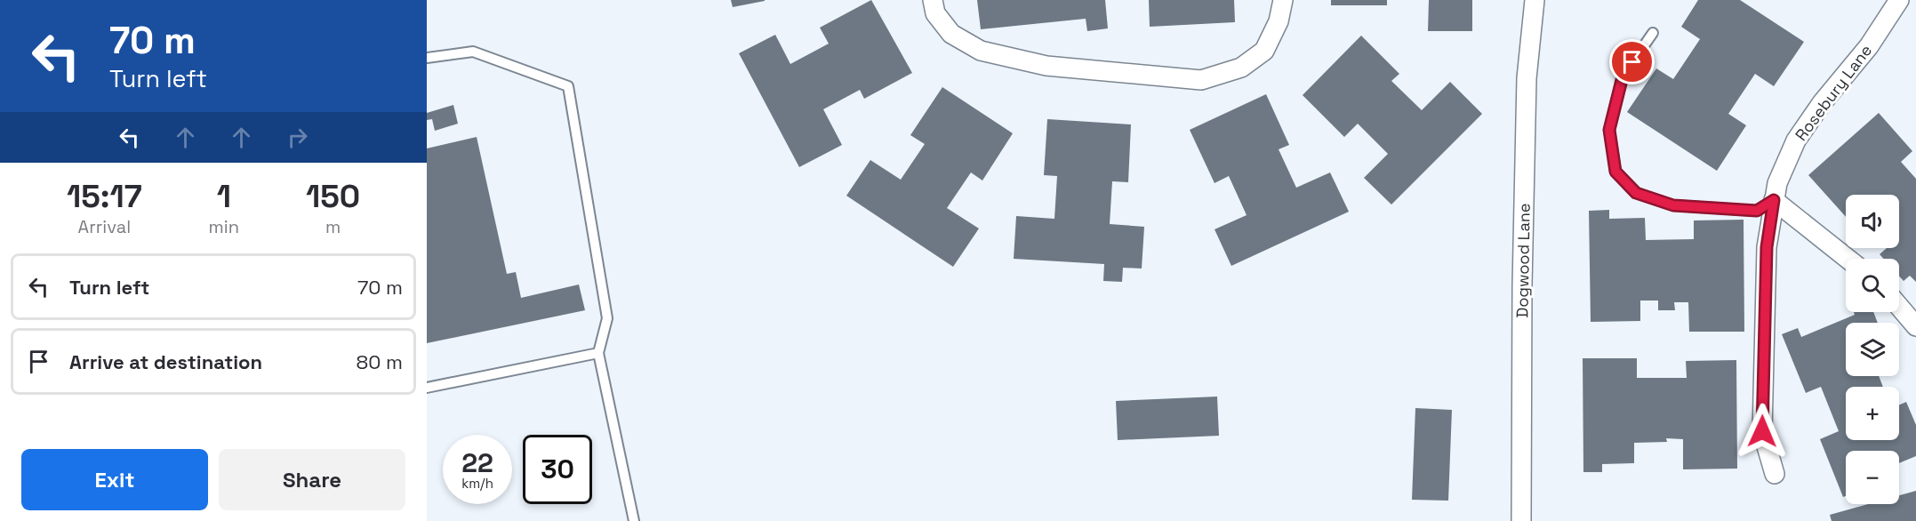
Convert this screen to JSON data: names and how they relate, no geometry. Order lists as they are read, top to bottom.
{
  "streets": {
    "street": ["Rosebury Lane", "Dogwood Lane"]
  },
  "page": {
    "turn": ["70 m", "Turn left"],
    "eta": [
      "15:17",
      "Arrival",
      "1",
      "min",
      "150",
      "m"
    ],
    "map_buttons": ["+", "−"],
    "list": [
      {
        "name": "Turn left",
        "value": "70 m"
      },
      {
        "name": "Arrive at destination",
        "value": "80 m"
      }
    ],
    "speed": "22 km/h",
    "limit": "30",
    "buttons": ["Exit", "Share"]
  }
}
